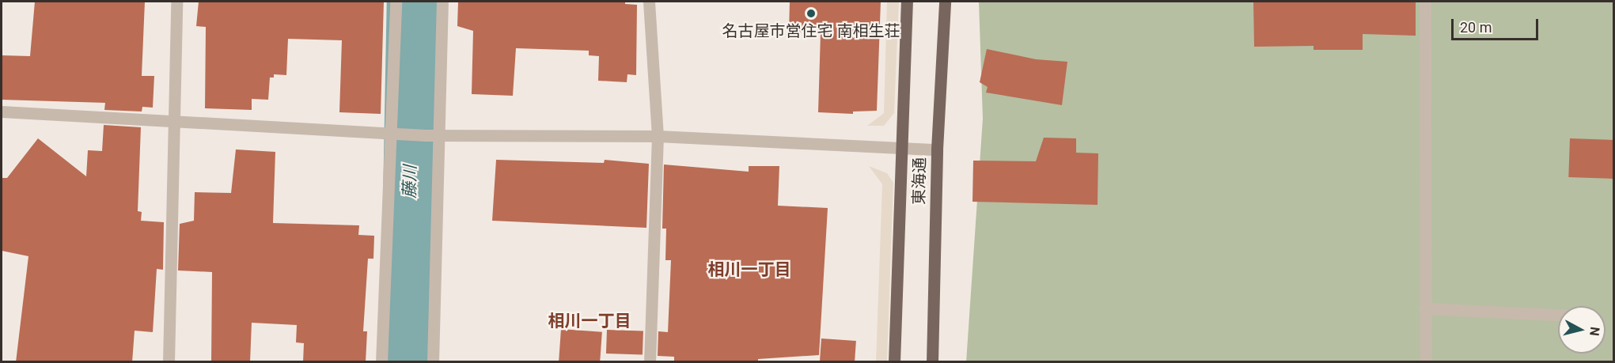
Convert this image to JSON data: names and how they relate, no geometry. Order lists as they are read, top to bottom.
{
  "streets": {
    "main road": ["東海通"]
  },
  "districts": ["相川一丁目", "相川一丁目"],
  "water": ["藤川"],
  "places": ["名古屋市営住宅 南相生荘"],
  "scale_bar": "20 m",
  "north": "right"
}
